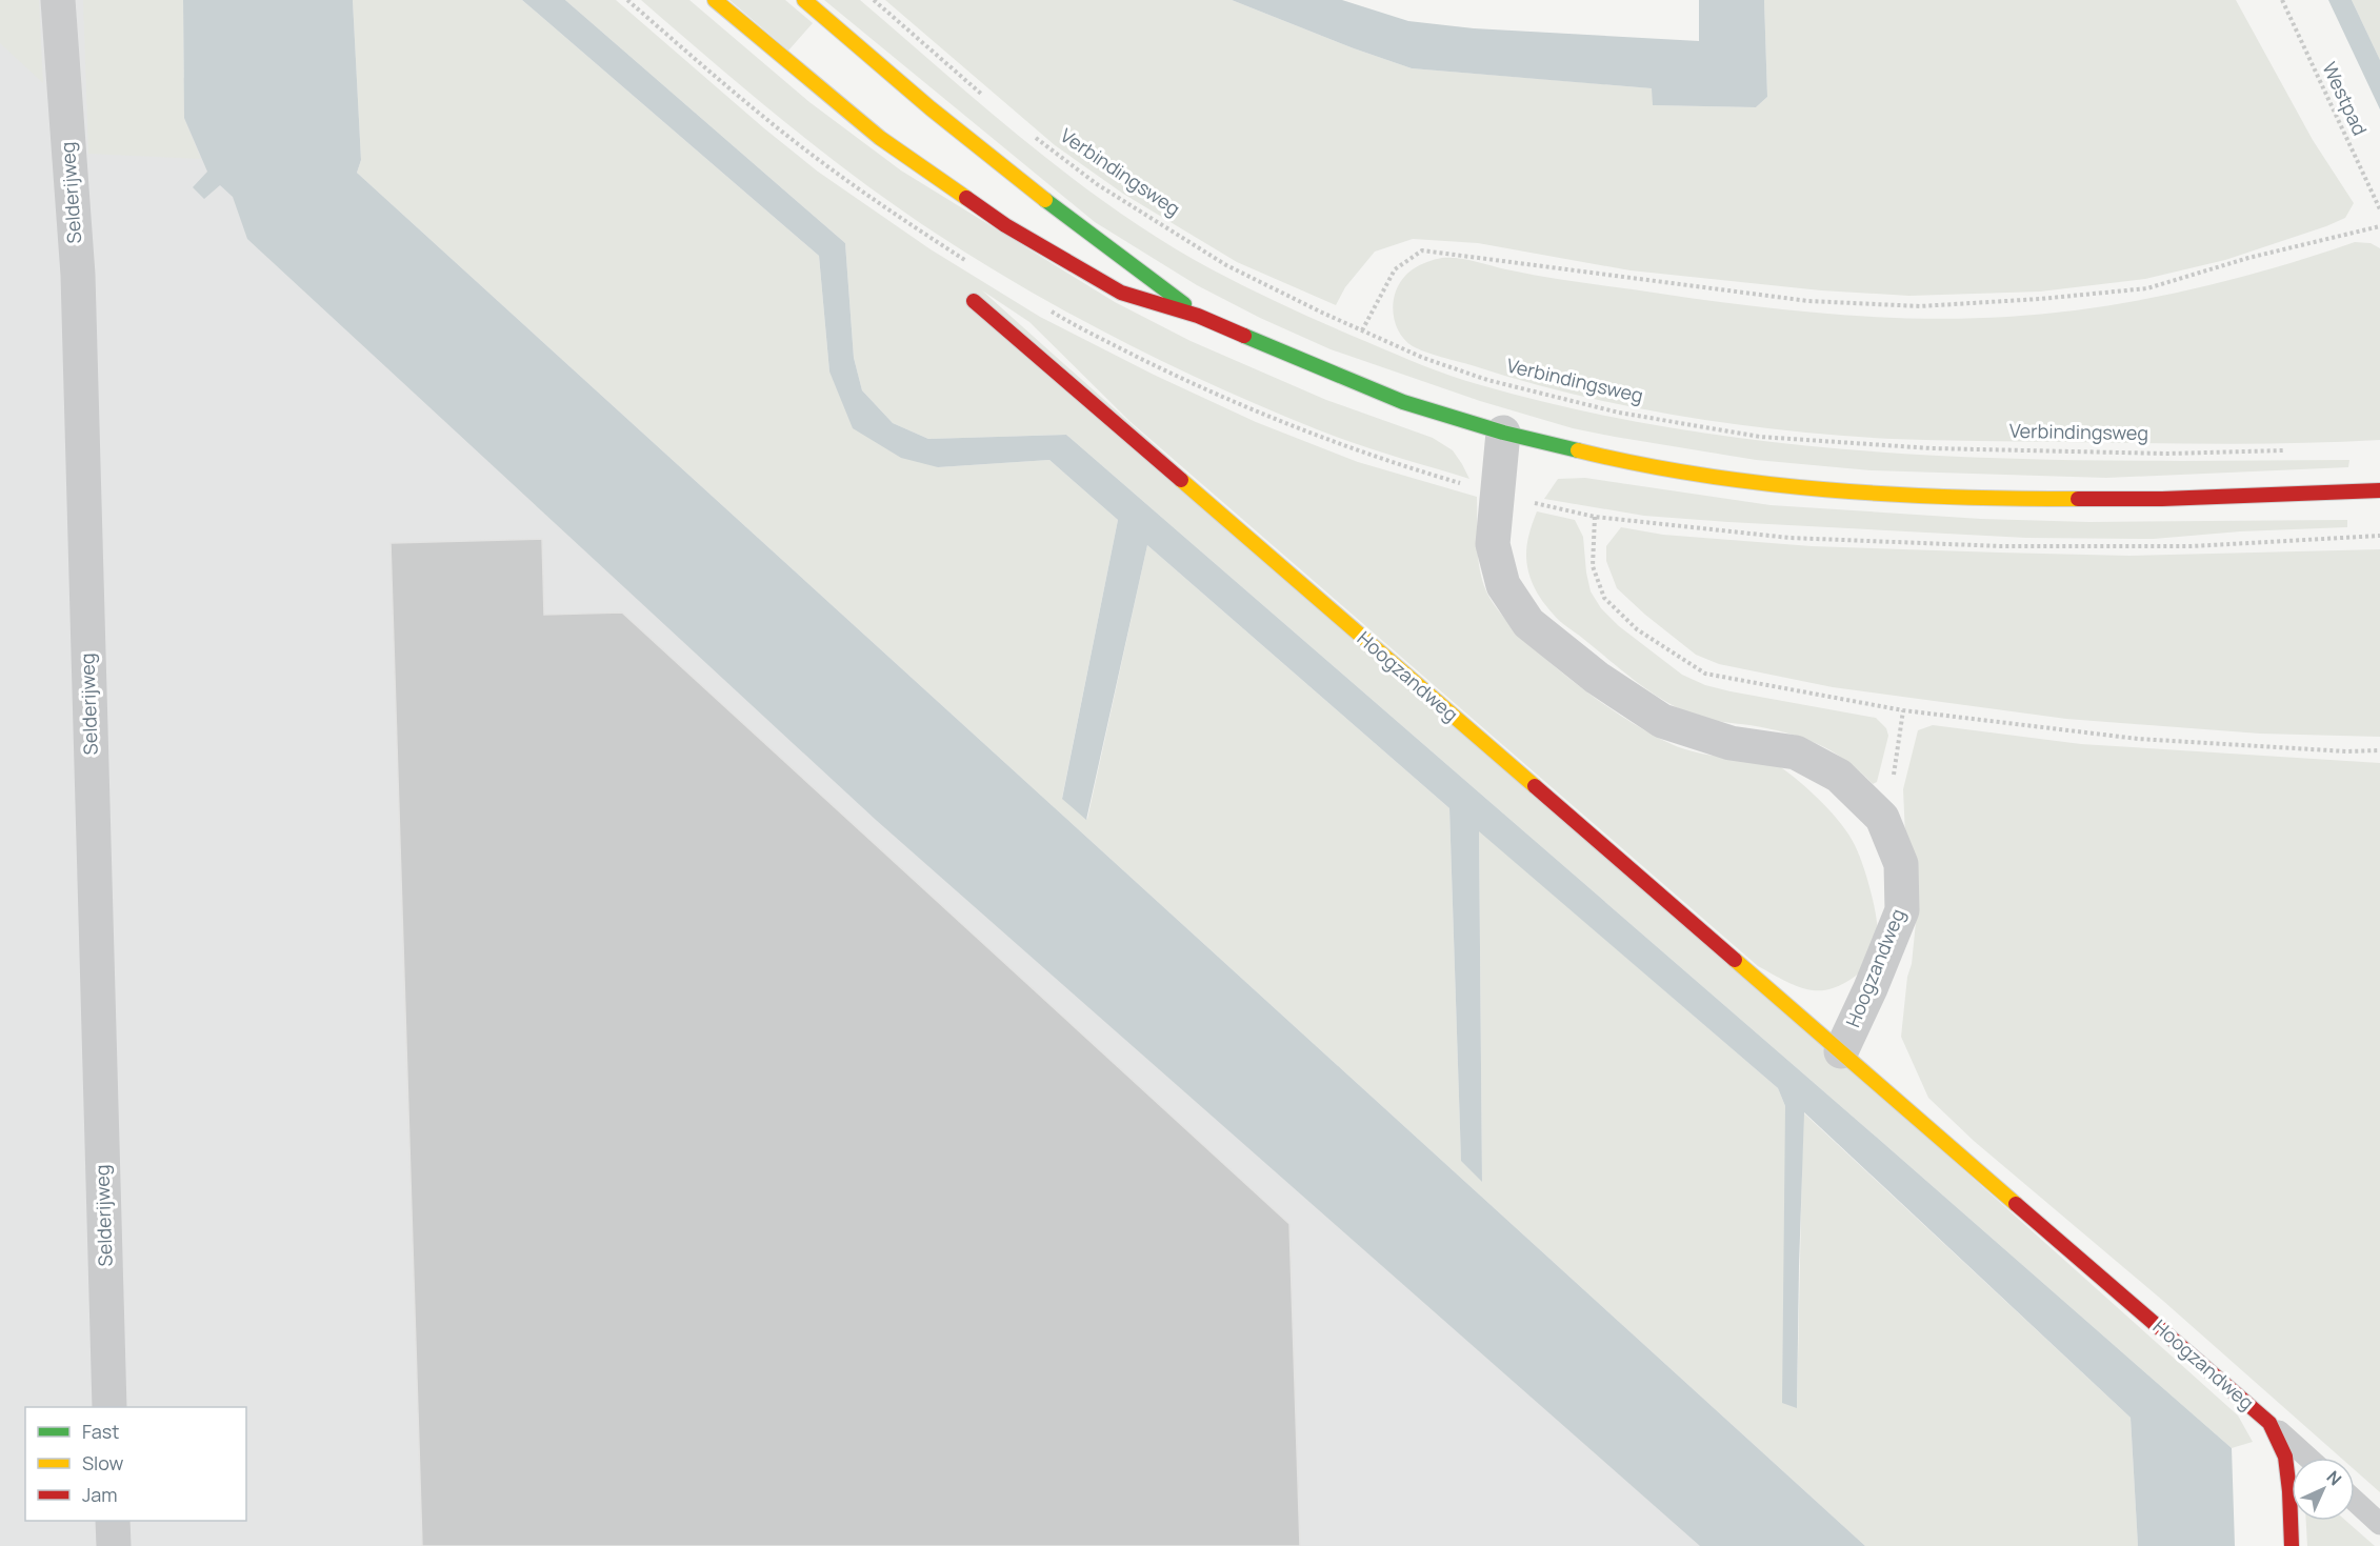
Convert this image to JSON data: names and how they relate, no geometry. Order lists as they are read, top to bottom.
{
  "streets": {
    "street": ["Selderijweg", "Hoogzandweg"],
    "path": ["Westpad", "Verbindingsweg"]
  },
  "legend": ["Fast", "Slow", "Jam"],
  "north": "top right"
}
